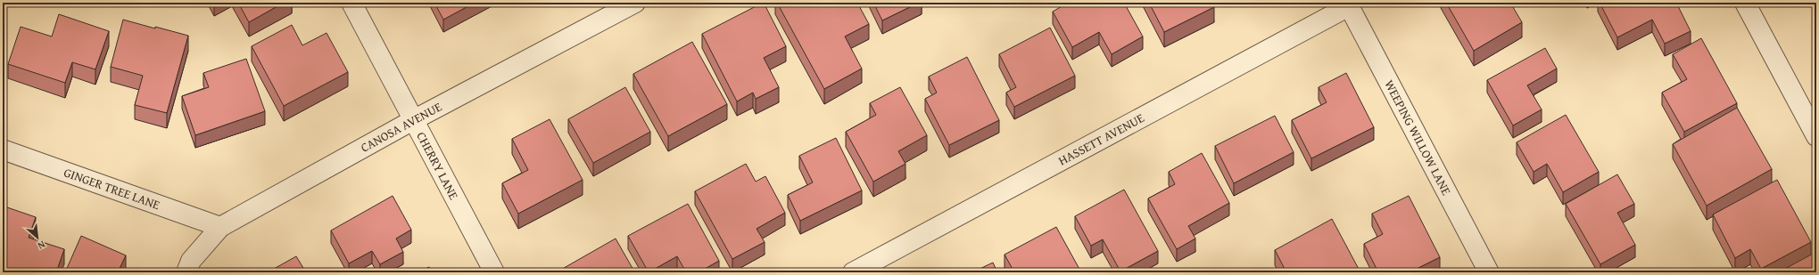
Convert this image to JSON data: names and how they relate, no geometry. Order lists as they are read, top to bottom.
{
  "streets": {
    "street": [
      "CANOSA AVENUE",
      "WEEPING WILLOW LANE",
      "HASSETT AVENUE",
      "CHERRY LANE",
      "GINGER TREE LANE"
    ]
  },
  "crossings": [
    ["CANOSA AVENUE", "CHERRY LANE"],
    ["CANOSA AVENUE", "GINGER TREE LANE"],
    ["WEEPING WILLOW LANE", "HASSETT AVENUE"]
  ],
  "north": "bottom right"
}
